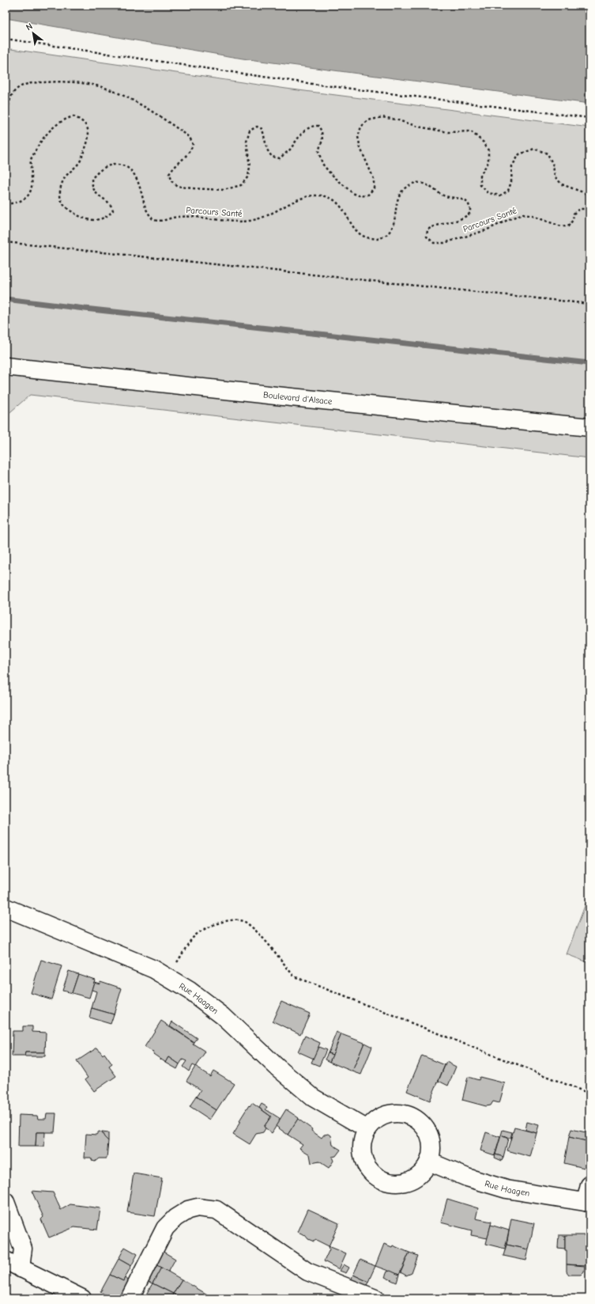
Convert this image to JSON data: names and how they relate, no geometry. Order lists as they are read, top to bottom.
{
  "streets": {
    "street": ["Boulevard d'Alsace", "Rue Haagen"],
    "path": ["Parcours Santé"]
  },
  "north": "top left"
}
